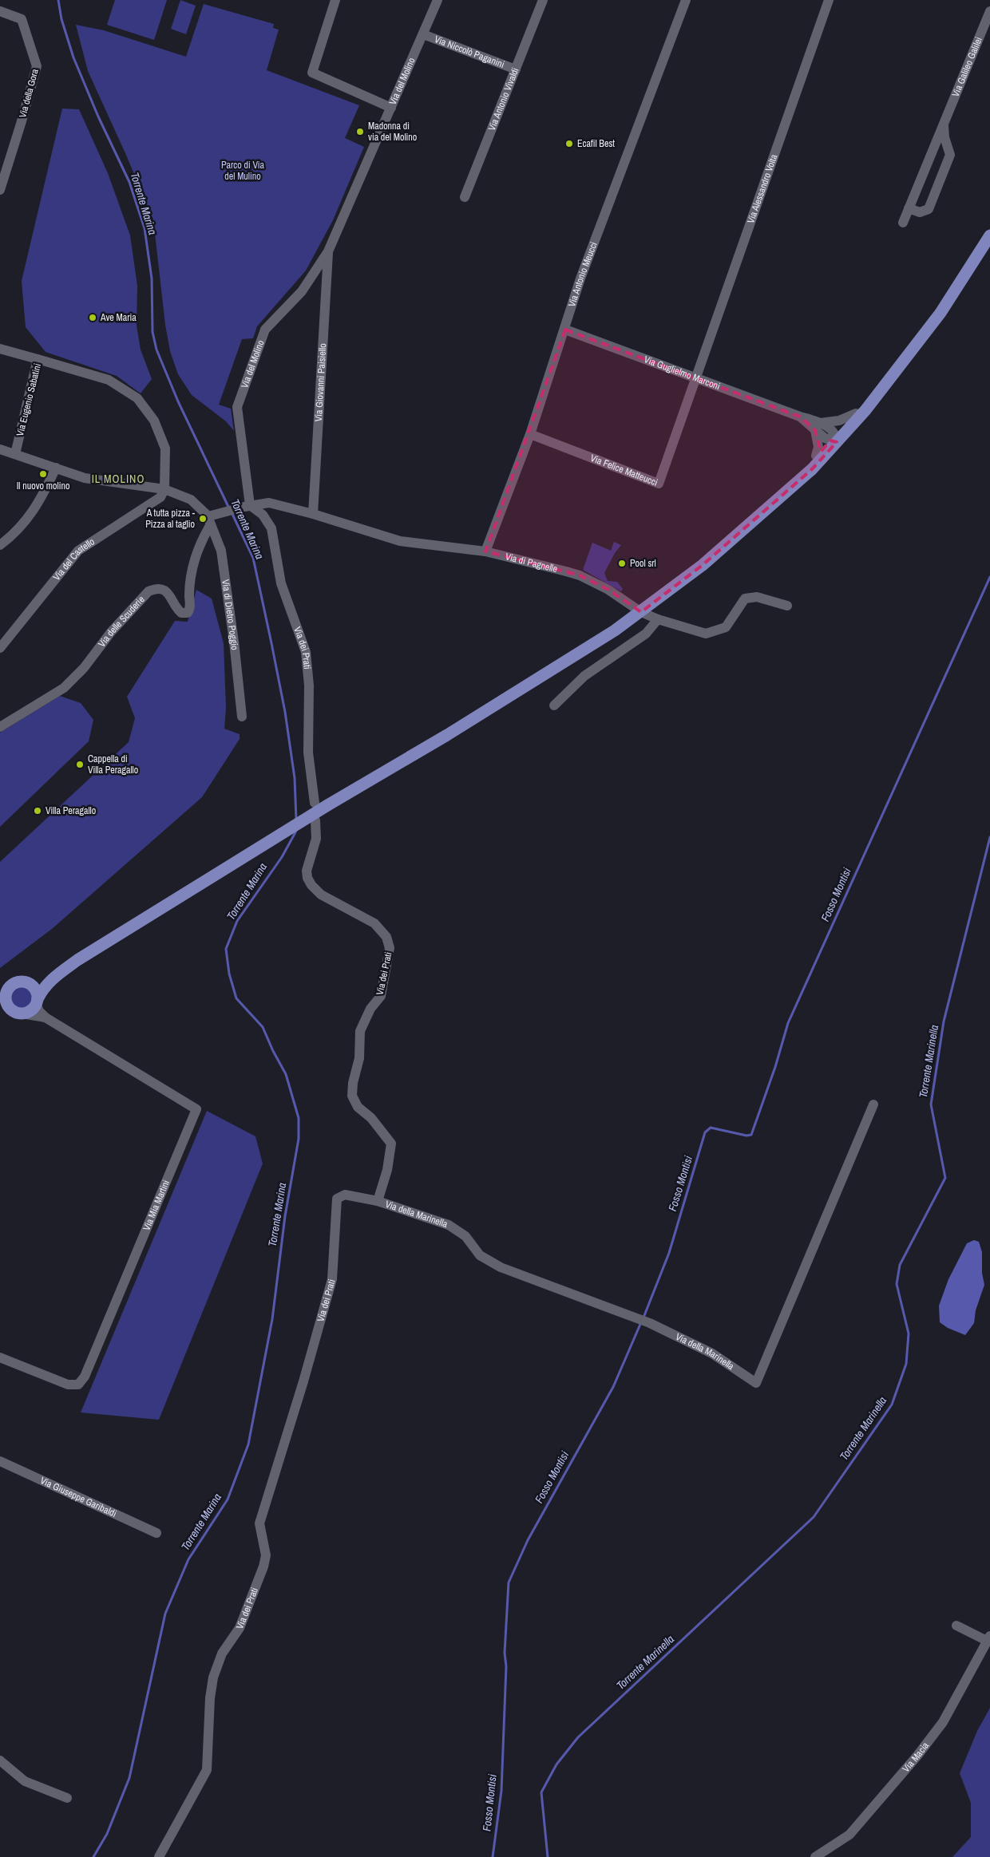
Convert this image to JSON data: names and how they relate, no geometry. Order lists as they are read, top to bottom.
{
  "streets": {
    "street": [
      "Via Niccolò Paganini",
      "Via Galileo Galilei",
      "Via del Molino",
      "Via della Gora",
      "Via Antonio Vivaldi",
      "Via Alessandro Volta",
      "Via Antonio Meucci",
      "Via Guglielmo Marconi",
      "Via Giovanni Paisiello",
      "Via Eugenio Sabatini",
      "Via Felice Matteucci",
      "Via del Castello",
      "Via di Pagnelle",
      "Via di Dietro Poggio",
      "Via delle Scuderie",
      "Via dei Prati",
      "Via Mia Martini",
      "Via della Marinella",
      "Via Giuseppe Garibaldi",
      "Via Macia"
    ]
  },
  "crossings": [
    ["Via Niccolò Paganini", "Via del Molino"],
    ["Via Niccolò Paganini", "Via Antonio Vivaldi"],
    ["Via del Molino", "Via Giovanni Paisiello"],
    ["Via del Molino", "Via di Pagnelle"],
    ["Via del Molino", "Via dei Prati"],
    ["Via Alessandro Volta", "Via Guglielmo Marconi"],
    ["Via Alessandro Volta", "Via Felice Matteucci"],
    ["Via Antonio Meucci", "Via Guglielmo Marconi"],
    ["Via Antonio Meucci", "Via Felice Matteucci"],
    ["Via Antonio Meucci", "Via di Pagnelle"],
    ["Via Guglielmo Marconi", "Via Felice Matteucci"],
    ["Via Giovanni Paisiello", "Via di Pagnelle"],
    ["Via Eugenio Sabatini", "Via del Castello"],
    ["Via di Pagnelle", "Via dei Prati"],
    ["Via di Dietro Poggio", "Via delle Scuderie"],
    ["Via dei Prati", "Via della Marinella"]
  ],
  "districts": ["IL MOLINO"],
  "water": ["Torrente Marina", "Fosso Montisi", "Torrente Marinella"],
  "parks": ["Parco di Via del Mulino"],
  "places": [
    "Madonna di via del Molino",
    "Ecafil Best",
    "Ave Maria",
    "Il nuovo molino",
    "A tutta pizza - Pizza al taglio",
    "Pool srl",
    "Cappella di Villa Peragallo",
    "Villa Peragallo"
  ]
}
